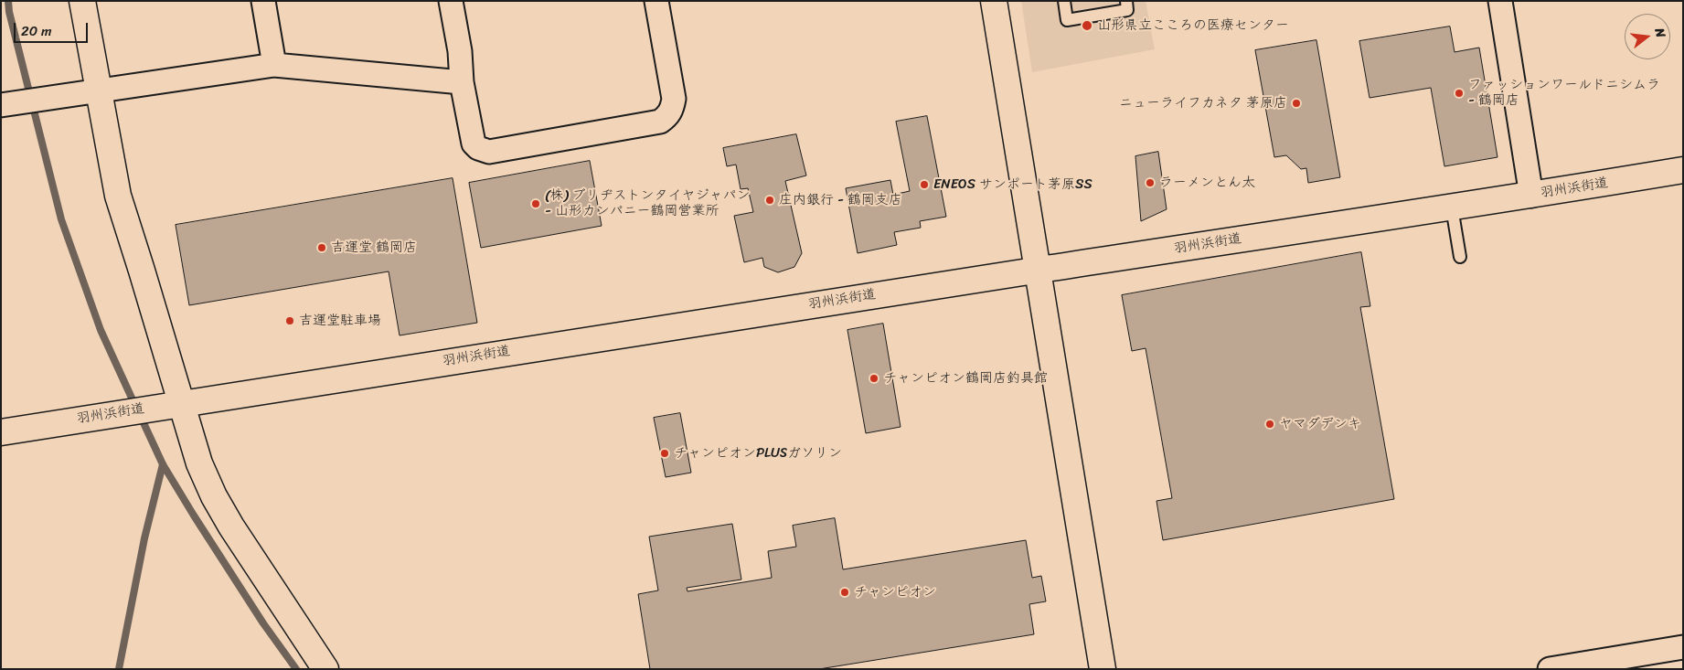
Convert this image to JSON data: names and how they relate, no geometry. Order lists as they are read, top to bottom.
{
  "streets": {
    "main road": ["羽州浜街道"]
  },
  "places": [
    "山形県立こころの医療センター",
    "ファッションワールドニシムラ - 鶴岡店",
    "ニューライフカネタ 茅原店",
    "ラーメンとん太",
    "ENEOS サンポート茅原SS",
    "庄内銀行 - 鶴岡支店",
    "(株) ブリヂストンタイヤジャパン - 山形カンパニー鶴岡営業所",
    "吉運堂 鶴岡店",
    "吉運堂駐車場",
    "チャンピオン鶴岡店釣具館",
    "ヤマダデンキ",
    "チャンピオンPLUSガソリン",
    "チャンピオン"
  ],
  "scale_bar": "20 m",
  "north": "right"
}
